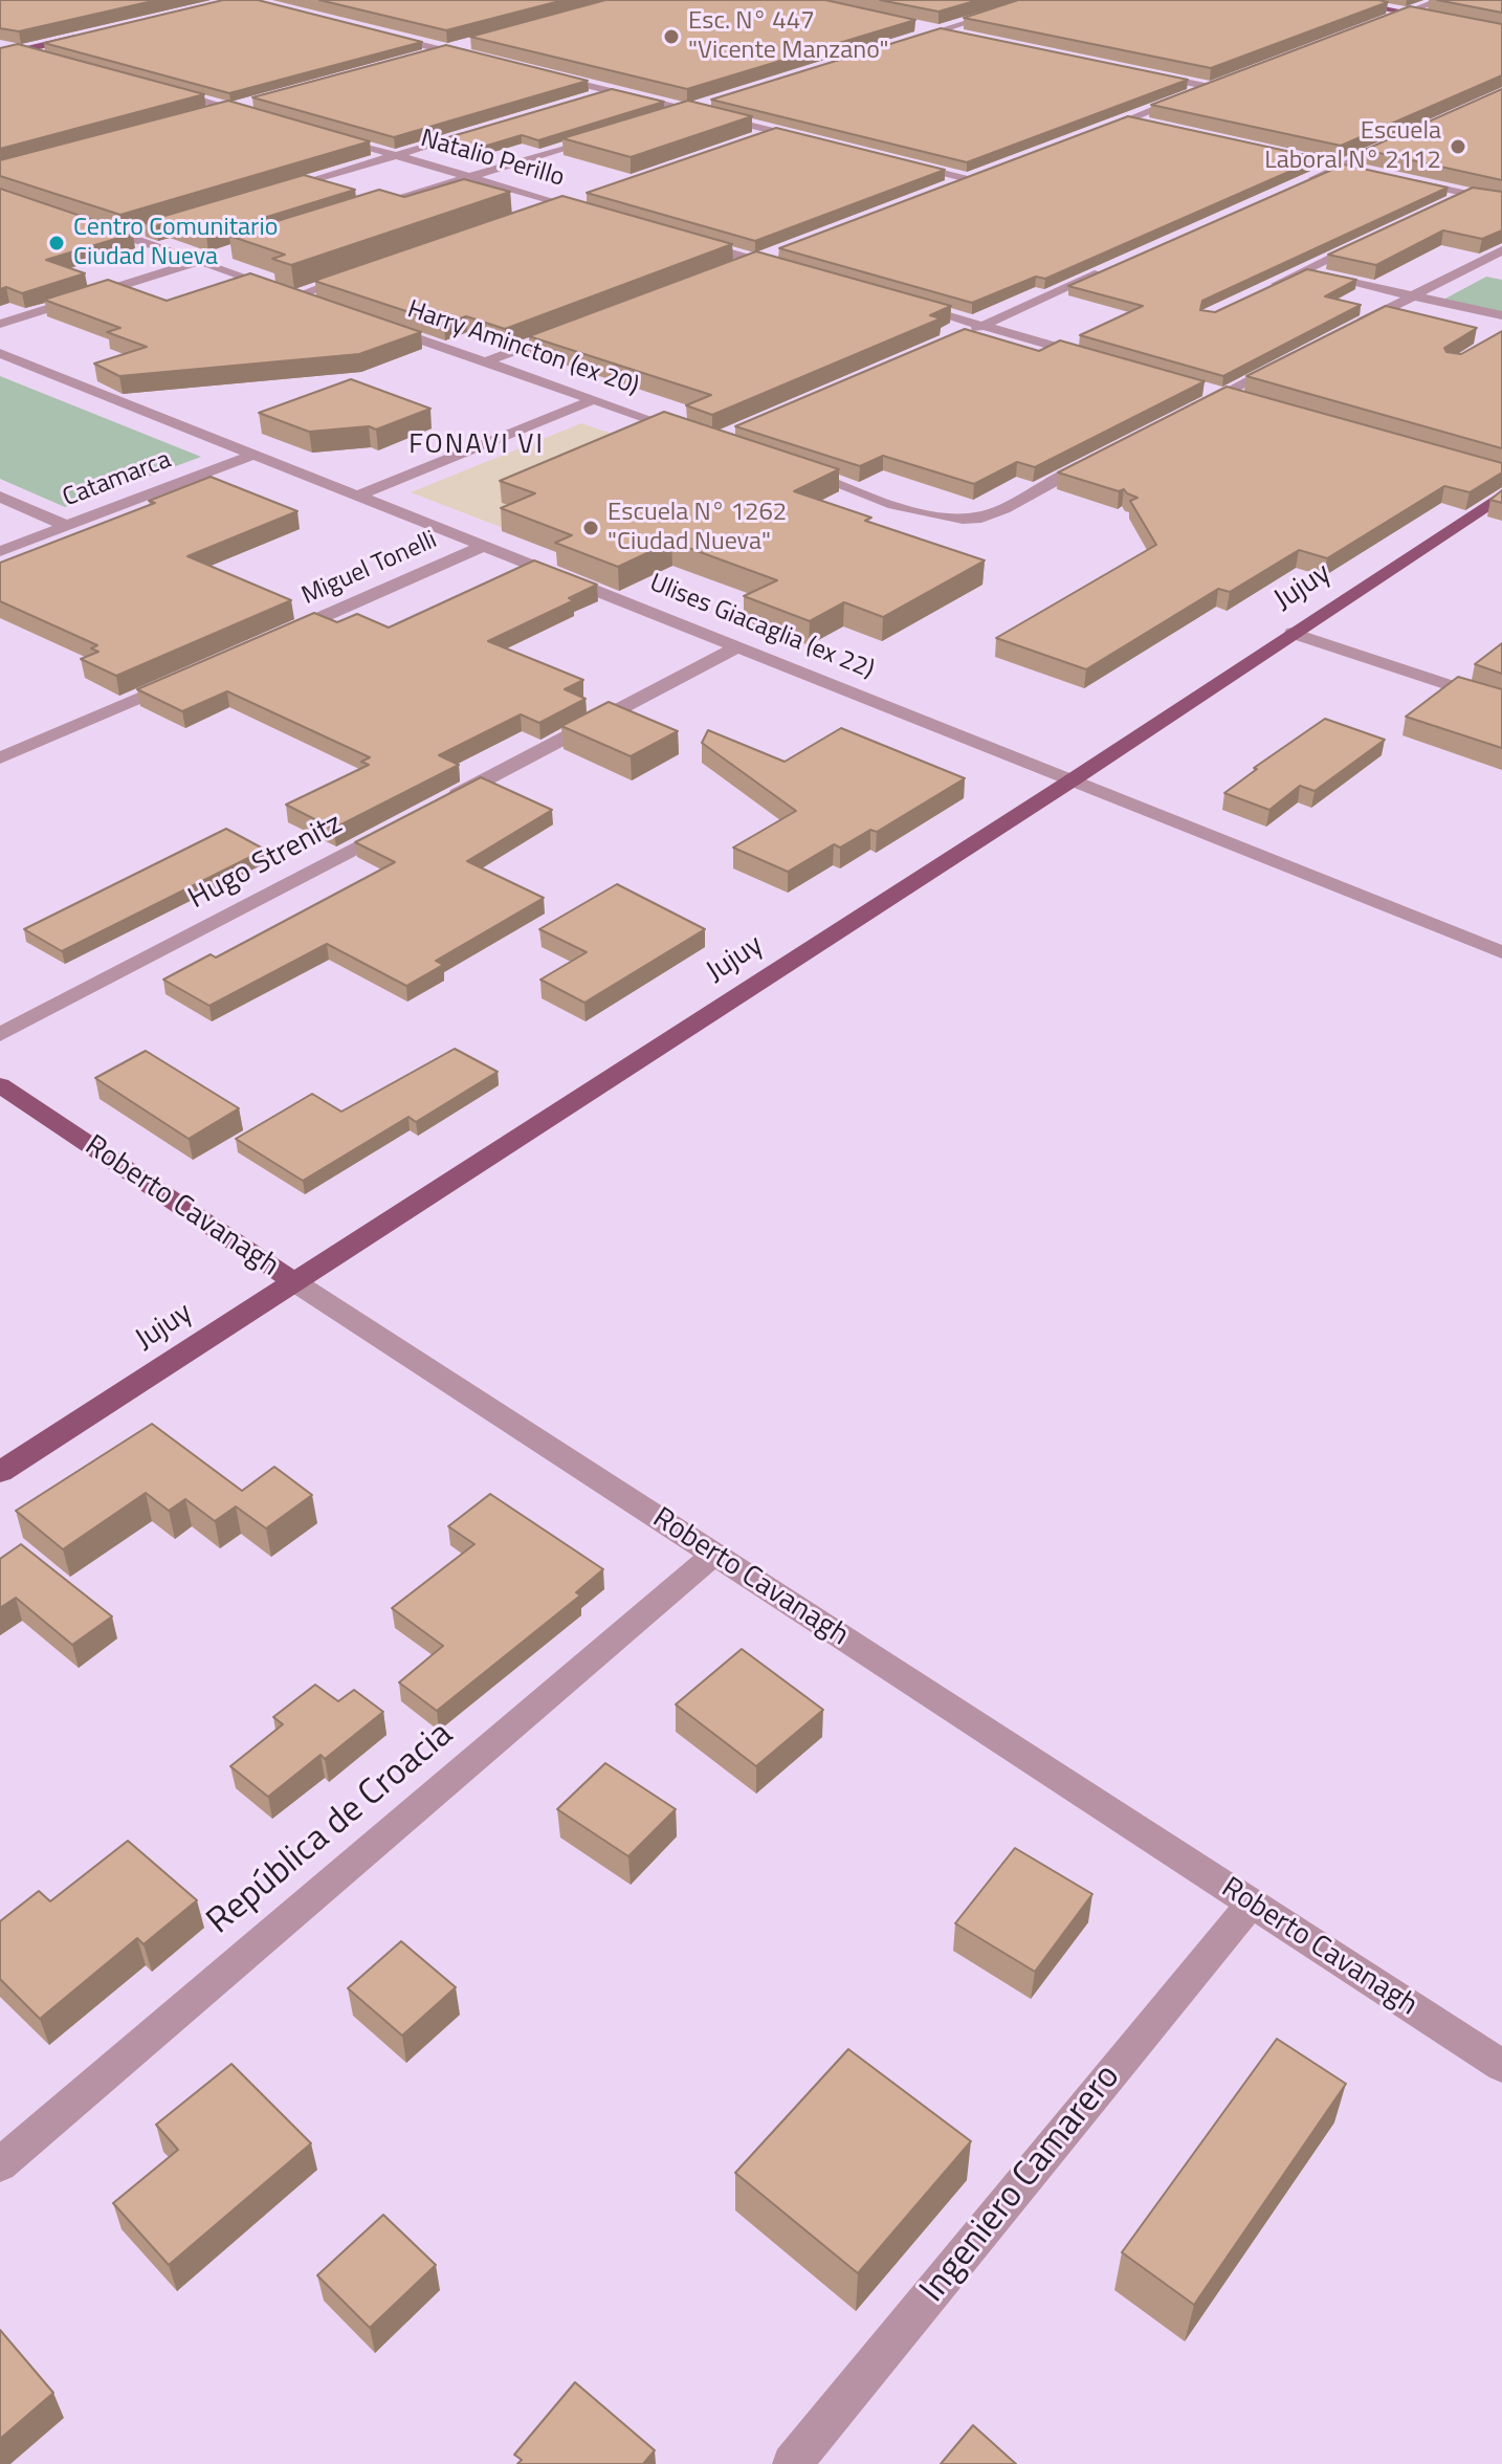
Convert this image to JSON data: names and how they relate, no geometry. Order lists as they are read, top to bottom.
{
  "streets": {
    "main road": ["Jujuy", "Roberto Cavanagh"],
    "street": [
      "Natalio Perillo",
      "Harry Amincton (ex 20)",
      "Catamarca",
      "Miguel Tonelli",
      "Ulises Giacaglia (ex 22)",
      "Hugo Strenitz",
      "República de Croacia",
      "Ingeniero Camarero"
    ]
  },
  "crossings": [
    ["Catamarca", "Ulises Giacaglia (ex 22)"],
    ["Miguel Tonelli", "Ulises Giacaglia (ex 22)"],
    ["Jujuy", "Ulises Giacaglia (ex 22)"],
    ["Jujuy", "Roberto Cavanagh"],
    ["Roberto Cavanagh", "República de Croacia"],
    ["Roberto Cavanagh", "Ingeniero Camarero"]
  ],
  "districts": ["FONAVI VI"],
  "places": [
    "Esc. N° 447 \"Vicente Manzano\"",
    "Escuela Laboral N° 2112",
    "Centro Comunitario Ciudad Nueva",
    "Escuela N° 1262 \"Ciudad Nueva\""
  ]
}
